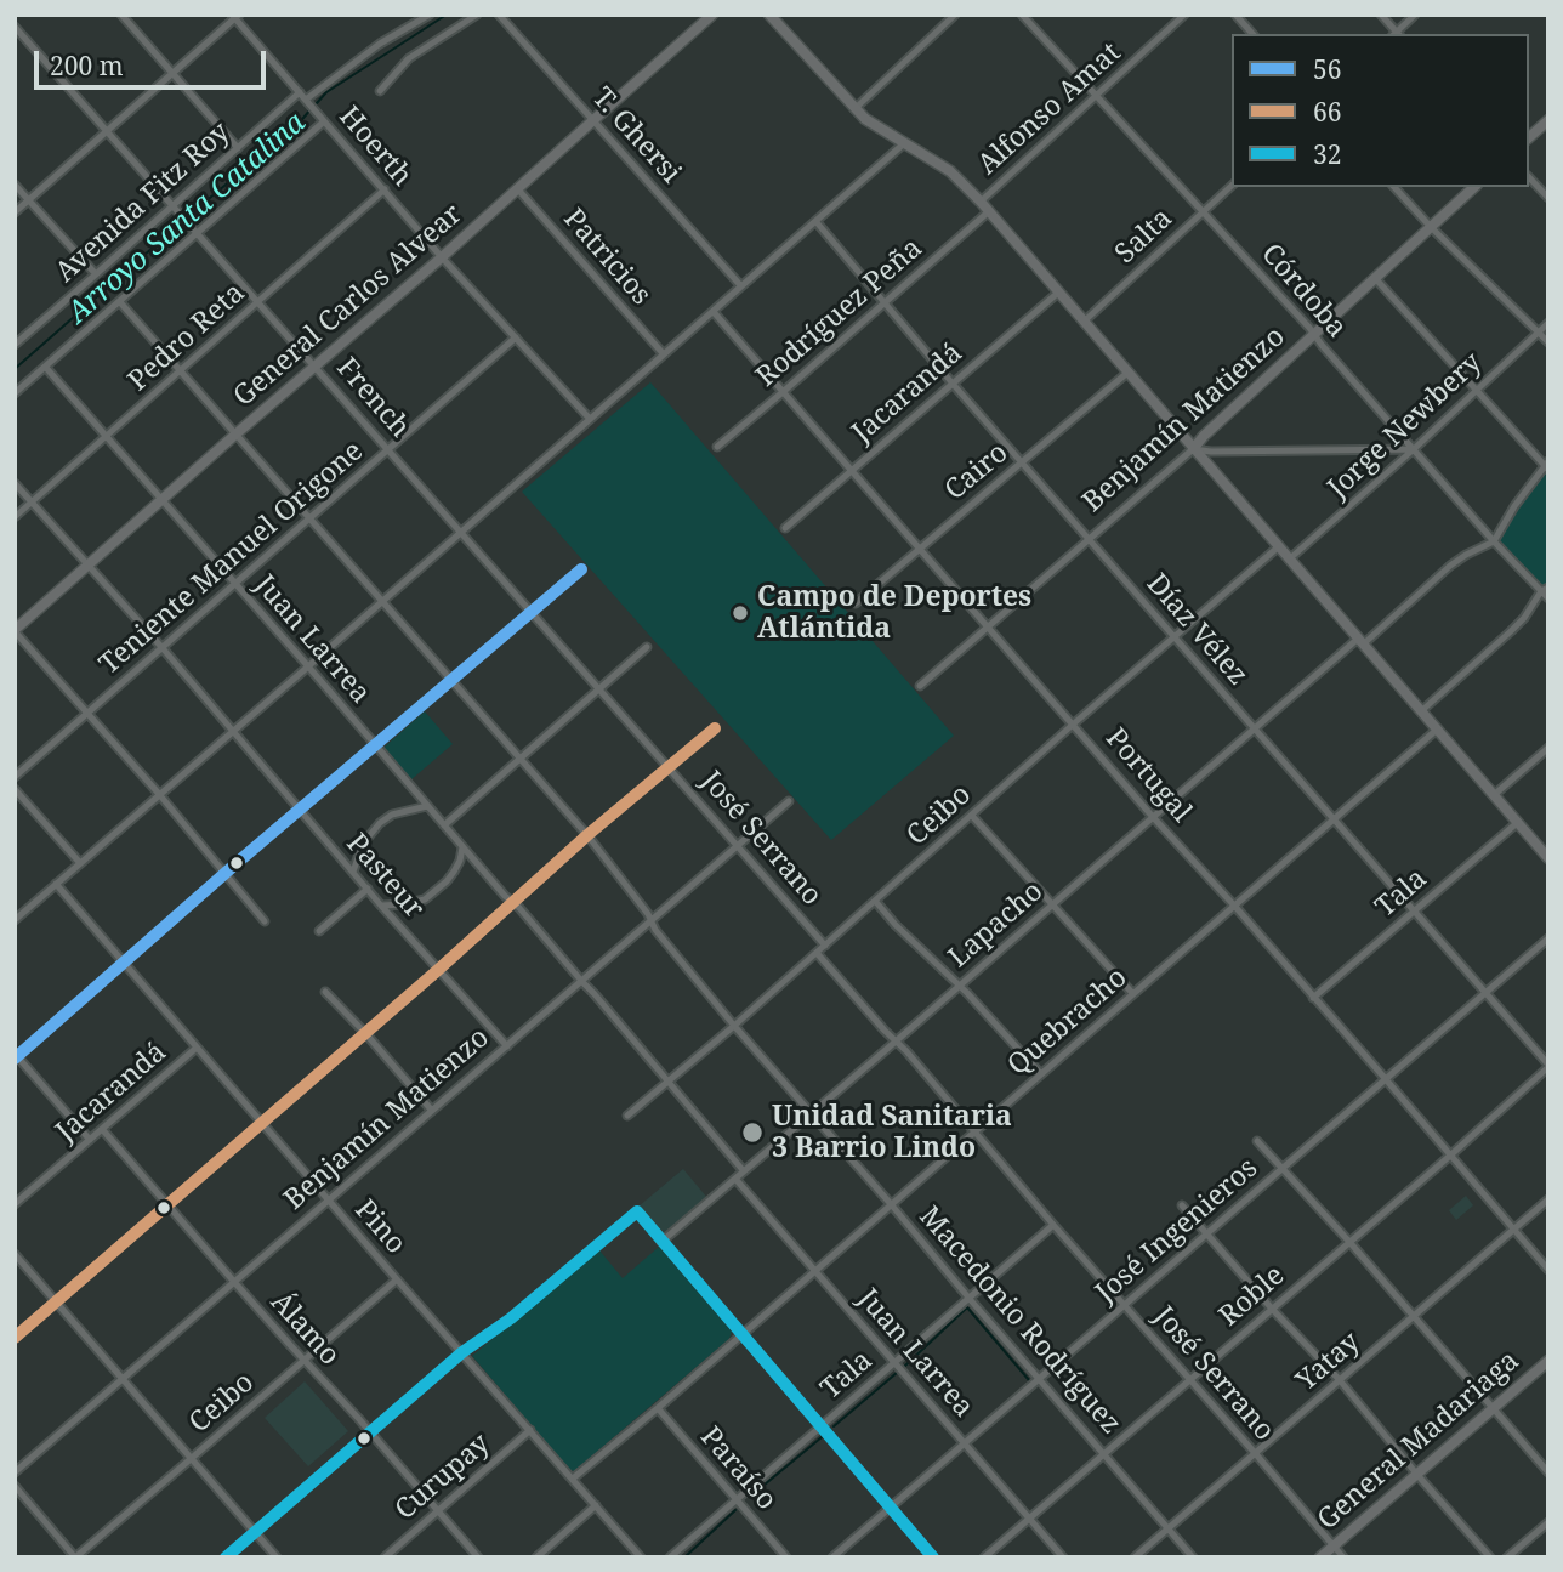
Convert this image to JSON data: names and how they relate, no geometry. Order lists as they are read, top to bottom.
{
  "streets": {
    "street": [
      "Alfonso Amat",
      "T. Ghersi",
      "Hoerth",
      "Avenida Fitz Roy",
      "Salta",
      "Patricios",
      "Córdoba",
      "General Carlos Alvear",
      "Rodríguez Peña",
      "Pedro Reta",
      "Jacarandá",
      "French",
      "Benjamín Matienzo",
      "Jorge Newbery",
      "Cairo",
      "Teniente Manuel Origone",
      "Díaz Vélez",
      "Juan Larrea",
      "Portugal",
      "Ceibo",
      "José Serrano",
      "Pasteur",
      "Tala",
      "Lapacho",
      "Quebracho",
      "Pino",
      "José Ingenieros",
      "Roble",
      "Macedonio Rodríguez",
      "Álamo",
      "Yatay",
      "General Madariaga",
      "Paraíso",
      "Curupay"
    ]
  },
  "crossings": [
    ["Alfonso Amat", "Córdoba"],
    ["T. Ghersi", "General Carlos Alvear"],
    ["Hoerth", "Avenida Fitz Roy"],
    ["Hoerth", "General Carlos Alvear"],
    ["Hoerth", "Pedro Reta"],
    ["Hoerth", "Teniente Manuel Origone"],
    ["Avenida Fitz Roy", "French"],
    ["Avenida Fitz Roy", "Juan Larrea"],
    ["Avenida Fitz Roy", "Macedonio Rodríguez"],
    ["Salta", "Córdoba"],
    ["Patricios", "General Carlos Alvear"],
    ["Córdoba", "Benjamín Matienzo"],
    ["Córdoba", "Jorge Newbery"],
    ["Córdoba", "Lapacho"],
    ["General Carlos Alvear", "French"],
    ["General Carlos Alvear", "Juan Larrea"],
    ["General Carlos Alvear", "Pasteur"],
    ["General Carlos Alvear", "Macedonio Rodríguez"],
    ["Rodríguez Peña", "Díaz Vélez"],
    ["Rodríguez Peña", "Portugal"],
    ["Pedro Reta", "French"],
    ["Pedro Reta", "Juan Larrea"],
    ["Pedro Reta", "Pasteur"],
    ["Pedro Reta", "Macedonio Rodríguez"],
    ["Jacarandá", "Díaz Vélez"],
    ["Jacarandá", "Portugal"],
    ["Jacarandá", "Pino"],
    ["Jacarandá", "Álamo"],
    ["French", "Teniente Manuel Origone"],
    ["French", "José Serrano"],
    ["Benjamín Matienzo", "Díaz Vélez"],
    ["Benjamín Matienzo", "Juan Larrea"],
    ["Benjamín Matienzo", "Portugal"],
    ["Benjamín Matienzo", "José Serrano"],
    ["Benjamín Matienzo", "Pasteur"],
    ["Benjamín Matienzo", "Pino"],
    ["Benjamín Matienzo", "Macedonio Rodríguez"],
    ["Benjamín Matienzo", "Álamo"],
    ["Cairo", "Díaz Vélez"],
    ["Cairo", "Portugal"],
    ["Teniente Manuel Origone", "Juan Larrea"],
    ["Teniente Manuel Origone", "Pasteur"],
    ["Teniente Manuel Origone", "Macedonio Rodríguez"],
    ["Díaz Vélez", "Ceibo"],
    ["Díaz Vélez", "Tala"],
    ["Díaz Vélez", "Lapacho"],
    ["Díaz Vélez", "Quebracho"],
    ["Díaz Vélez", "José Ingenieros"],
    ["Díaz Vélez", "Roble"],
    ["Juan Larrea", "Ceibo"],
    ["Juan Larrea", "Pasteur"],
    ["Juan Larrea", "Tala"],
    ["Juan Larrea", "Lapacho"],
    ["Juan Larrea", "Quebracho"],
    ["Juan Larrea", "José Ingenieros"],
    ["Juan Larrea", "Roble"],
    ["Portugal", "Ceibo"],
    ["Portugal", "Tala"],
    ["Portugal", "Lapacho"],
    ["Portugal", "Quebracho"],
    ["Portugal", "José Ingenieros"],
    ["Portugal", "Roble"],
    ["Portugal", "Yatay"],
    ["Ceibo", "José Serrano"],
    ["Ceibo", "Pino"],
    ["Ceibo", "Macedonio Rodríguez"],
    ["Ceibo", "Álamo"],
    ["José Serrano", "Tala"],
    ["José Serrano", "Lapacho"],
    ["José Serrano", "Quebracho"],
    ["José Serrano", "José Ingenieros"],
    ["José Serrano", "Roble"],
    ["José Serrano", "Yatay"],
    ["José Serrano", "General Madariaga"],
    ["Tala", "Macedonio Rodríguez"],
    ["Tala", "Paraíso"],
    ["Lapacho", "Macedonio Rodríguez"],
    ["Quebracho", "Pino"],
    ["Quebracho", "Macedonio Rodríguez"],
    ["Quebracho", "Paraíso"],
    ["Pino", "Curupay"],
    ["José Ingenieros", "Macedonio Rodríguez"],
    ["Roble", "Macedonio Rodríguez"],
    ["Macedonio Rodríguez", "Yatay"],
    ["Álamo", "Curupay"]
  ],
  "water": ["Arroyo Santa Catalina"],
  "places": ["Campo de Deportes Atlántida", "Unidad Sanitaria 3 Barrio Lindo"],
  "lines": ["transit line 56", "transit line 66", "transit line 32"],
  "legend": ["56", "66", "32"],
  "scale_bar": "200 m"
}
